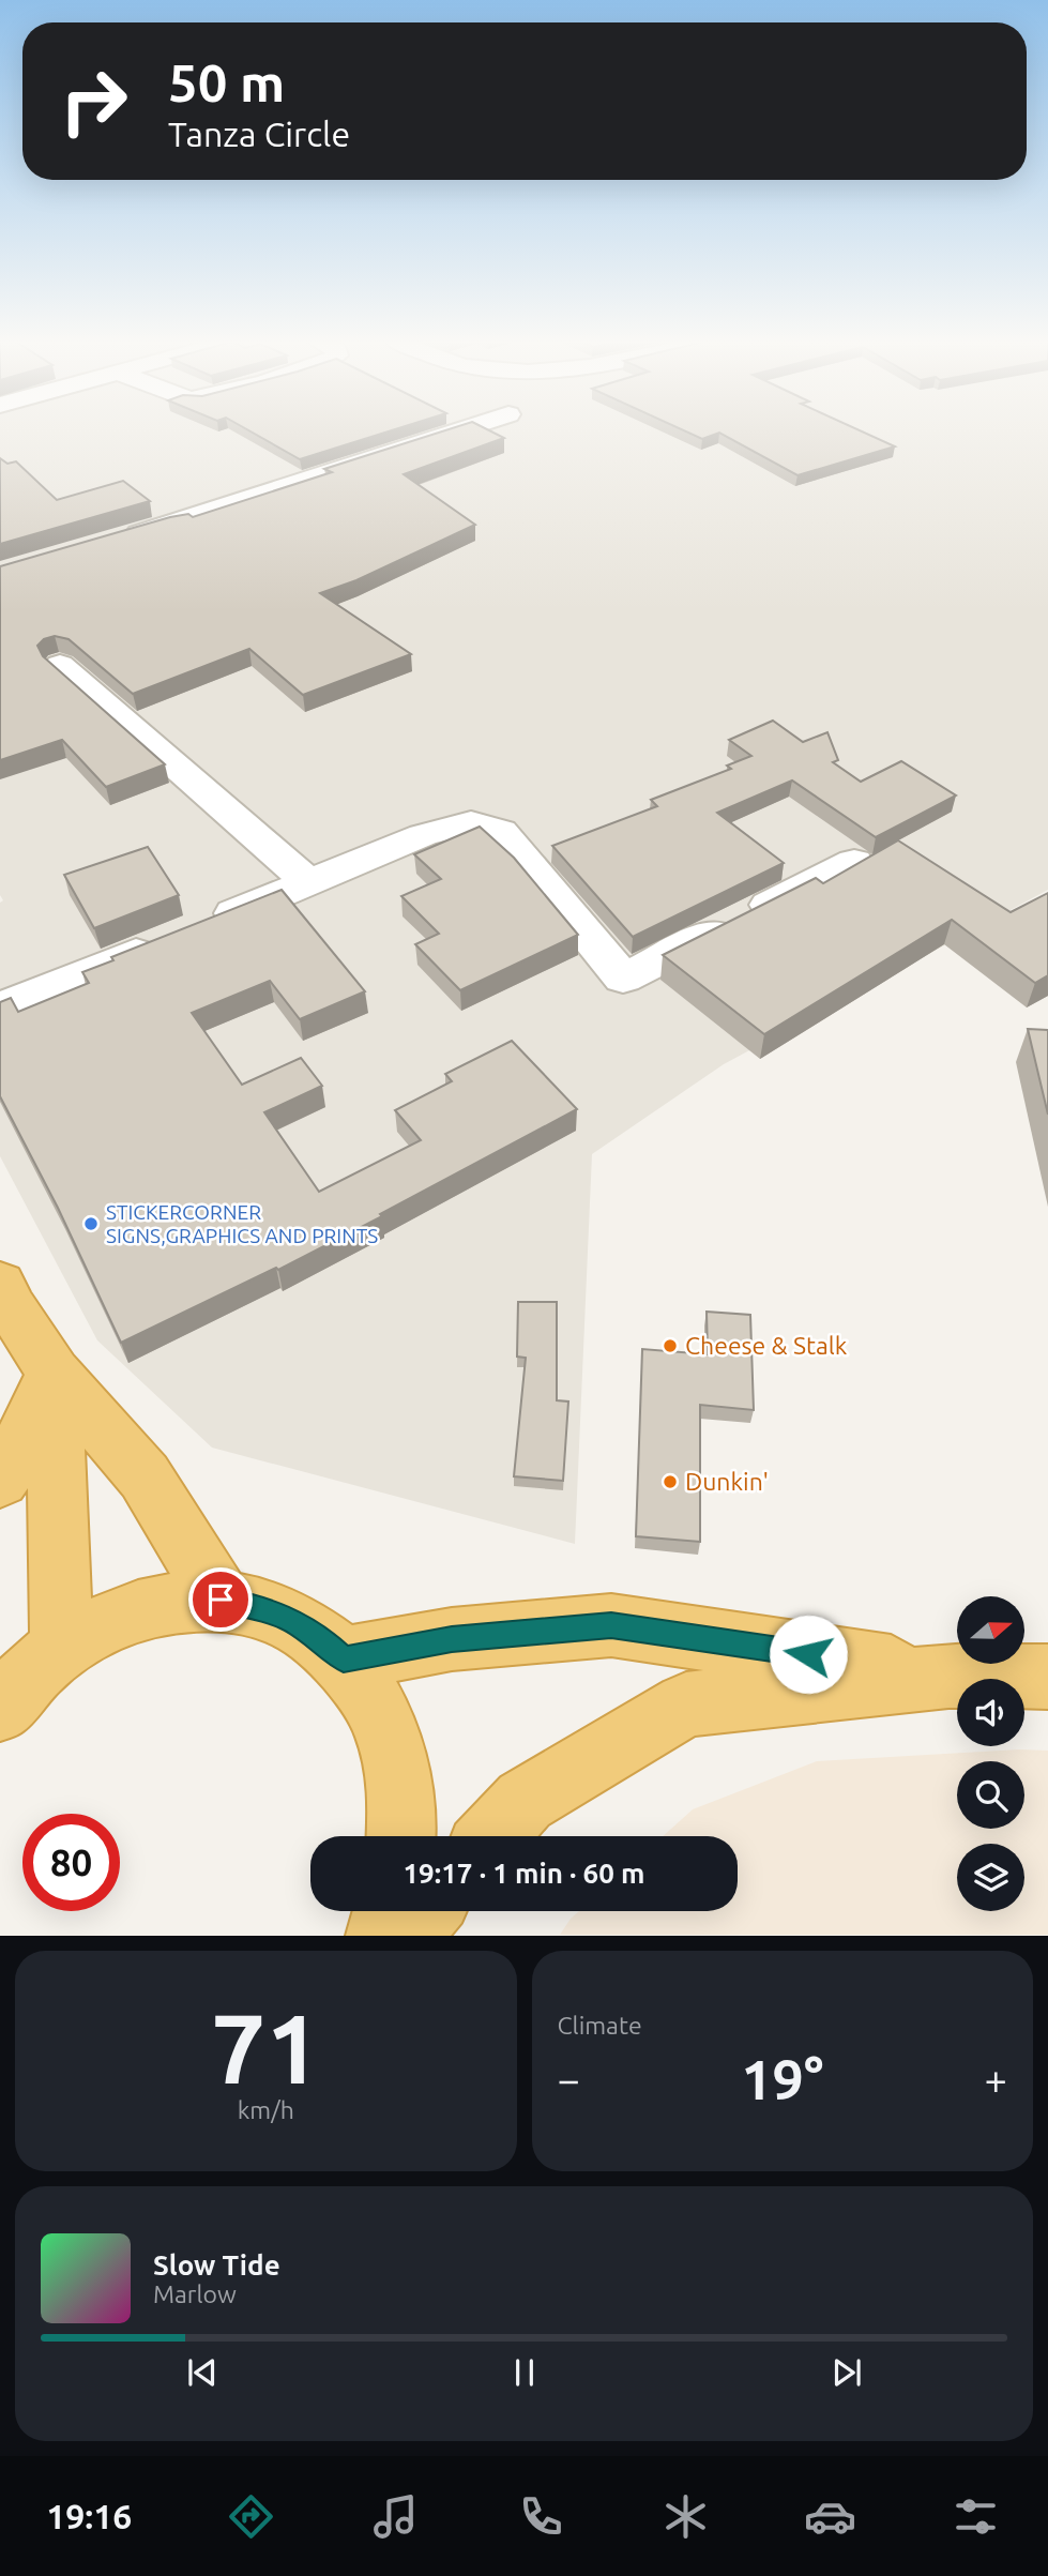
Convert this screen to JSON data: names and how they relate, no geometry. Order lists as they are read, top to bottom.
{
  "places": ["STICKERCORNER SIGNS,GRAPHICS AND PRINTS", "Cheese & Stalk", "Dunkin'"],
  "north": "right",
  "page": {
    "turn": ["50 m", "Tanza Circle"],
    "limit": "80",
    "trip": "19:17 · 1 min · 60 m",
    "tile": [
      ["71", "km/h"],
      "Climate"
    ],
    "heat": ["−", "19°", "+"],
    "song": ["Slow Tide", "Marlow"],
    "tabs": "19:16"
  }
}
